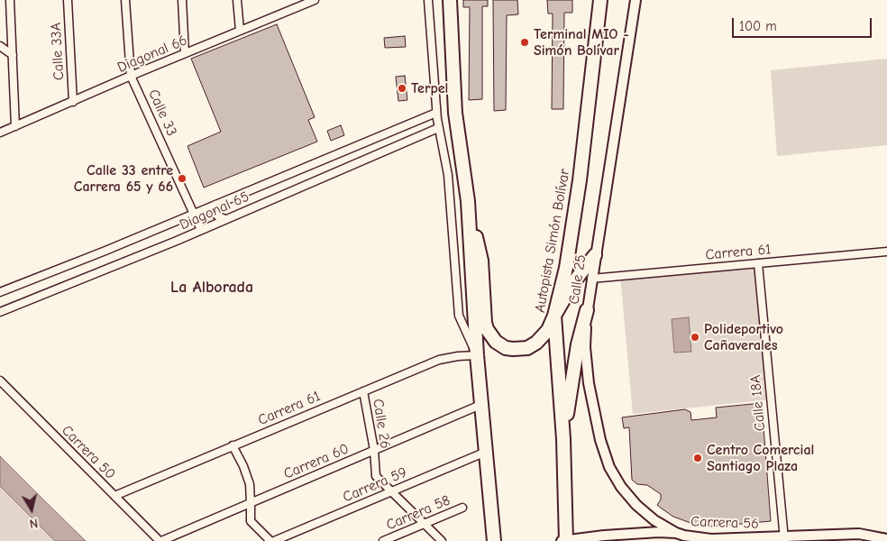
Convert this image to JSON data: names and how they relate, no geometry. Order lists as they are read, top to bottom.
{
  "streets": {
    "highway": ["Autopista Simón Bolívar"],
    "street": [
      "Calle 33A",
      "Diagonal 66",
      "Calle 33",
      "Diagonal 65",
      "Carrera 61",
      "Calle 25",
      "Calle 18A",
      "Calle 26",
      "Carrera 50",
      "Carrera 60",
      "Carrera 59",
      "Carrera 58",
      "Carrera 56"
    ]
  },
  "crossings": [
    ["Calle 33A", "Diagonal 66"],
    ["Diagonal 66", "Calle 33"],
    ["Calle 33", "Diagonal 65"],
    ["Autopista Simón Bolívar", "Carrera 56"],
    ["Carrera 61", "Calle 25"],
    ["Carrera 61", "Calle 18A"],
    ["Carrera 61", "Calle 26"],
    ["Carrera 61", "Carrera 50"],
    ["Calle 25", "Carrera 56"],
    ["Calle 18A", "Carrera 56"],
    ["Calle 26", "Carrera 60"],
    ["Calle 26", "Carrera 59"],
    ["Calle 26", "Carrera 58"],
    ["Carrera 50", "Carrera 60"]
  ],
  "districts": ["La Alborada"],
  "places": [
    "Terminal MIO - Simón Bolívar",
    "Terpel",
    "Calle 33 entre Carrera 65 y 66",
    "Polideportivo Cañaverales",
    "Centro Comercial Santiago Plaza"
  ],
  "scale_bar": "100 m",
  "north": "bottom"
}
